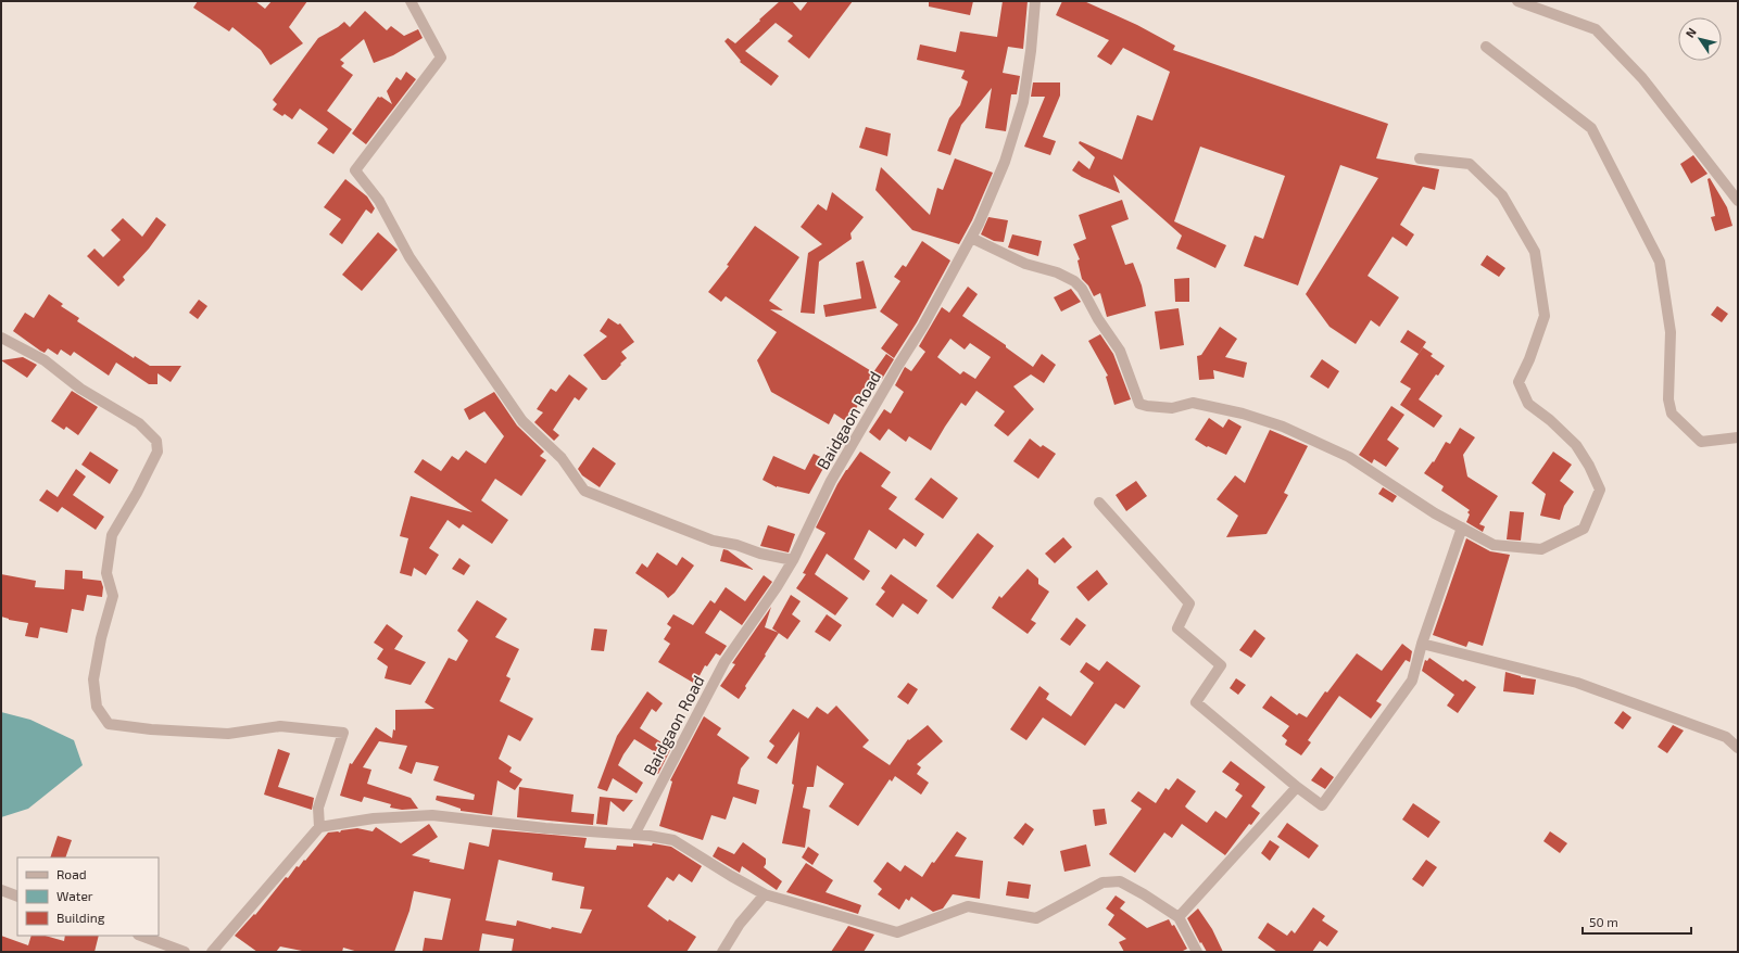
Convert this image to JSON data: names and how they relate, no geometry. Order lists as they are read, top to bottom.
{
  "streets": {
    "street": ["Baidgaon Road"]
  },
  "legend": ["Road", "Water", "Building"],
  "scale_bar": "50 m",
  "north": "top left"
}
